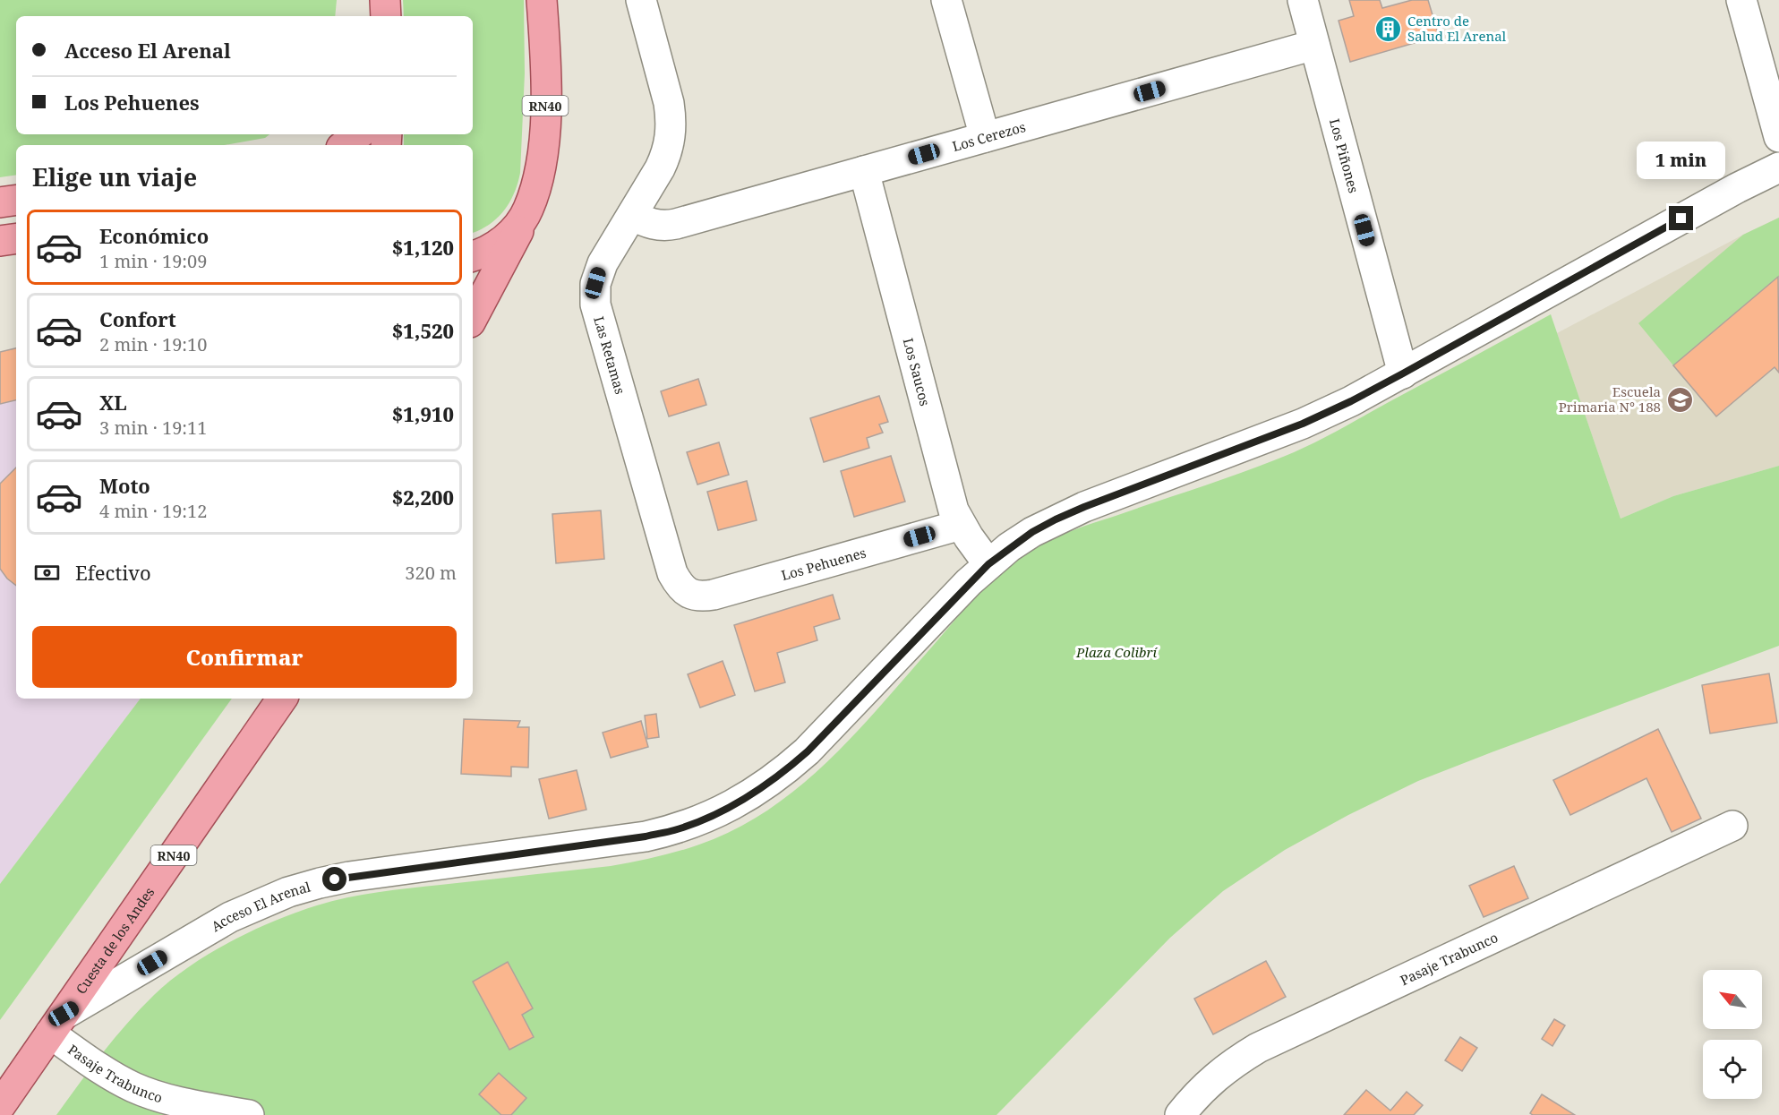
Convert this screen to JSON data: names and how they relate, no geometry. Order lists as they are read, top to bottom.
{
  "streets": {
    "main road": ["RN40", "Cuesta de los Andes"],
    "street": [
      "Los Cerezos",
      "Los Piñones",
      "Las Retamas",
      "Los Saucos",
      "Los Pehuenes",
      "Acceso El Arenal",
      "Pasaje Trabunco"
    ]
  },
  "crossings": [
    ["Los Cerezos", "Los Piñones"],
    ["Los Cerezos", "Las Retamas"],
    ["Los Cerezos", "Los Saucos"],
    ["Las Retamas", "Los Pehuenes"],
    ["Los Saucos", "Los Pehuenes"],
    ["Los Saucos", "Acceso El Arenal"],
    ["Acceso El Arenal", "Cuesta de los Andes"],
    ["Acceso El Arenal", "Pasaje Trabunco"],
    ["Cuesta de los Andes", "Pasaje Trabunco"]
  ],
  "parks": ["Plaza Colibrí"],
  "places": {
    "building": ["Centro de Salud El Arenal"],
    "school or university": ["Escuela Primaria N° 188"]
  },
  "north": "top left",
  "page": {
    "banner": ["Acceso El Arenal", "Los Pehuenes"],
    "bubble": "1 min",
    "heading": "Elige un viaje",
    "list": [
      {
        "name": "Económico",
        "note": "1 min · 19:09",
        "value": "$1,120"
      },
      {
        "name": "Confort",
        "note": "2 min · 19:10",
        "value": "$1,520"
      },
      {
        "name": "XL",
        "note": "3 min · 19:11",
        "value": "$1,910"
      },
      {
        "name": "Moto",
        "note": "4 min · 19:12",
        "value": "$2,200"
      }
    ],
    "pay": ["Efectivo", "320 m"],
    "buttons": "Confirmar"
  }
}
